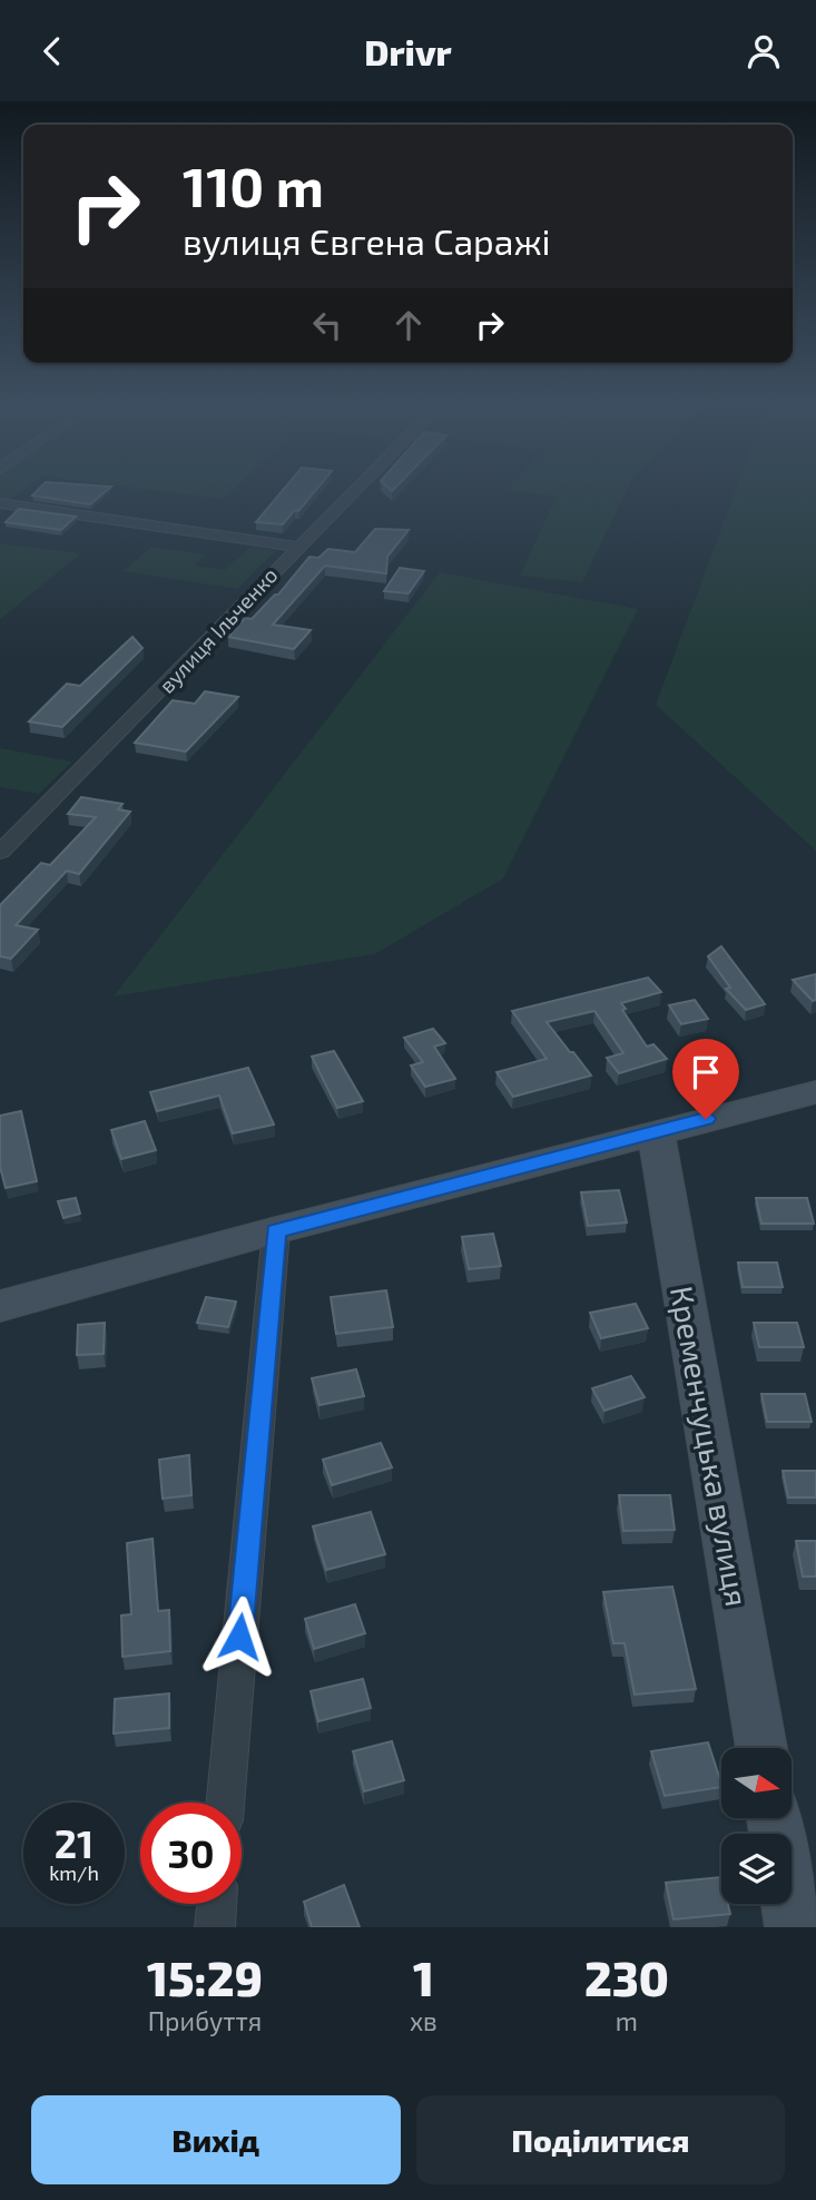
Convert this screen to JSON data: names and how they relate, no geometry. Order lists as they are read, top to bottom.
{
  "streets": {
    "main road": ["Кременчуцька вулиця"],
    "street": ["вулиця Ільченко"]
  },
  "north": "right",
  "page": {
    "header": "Drivr",
    "turn": ["110 m", "вулиця Євгена Саражі"],
    "speed": "21 km/h",
    "limit": "30",
    "eta": [
      "15:29",
      "Прибуття",
      "1",
      "хв",
      "230",
      "m"
    ],
    "buttons": ["Вихід", "Поділитися"]
  }
}
